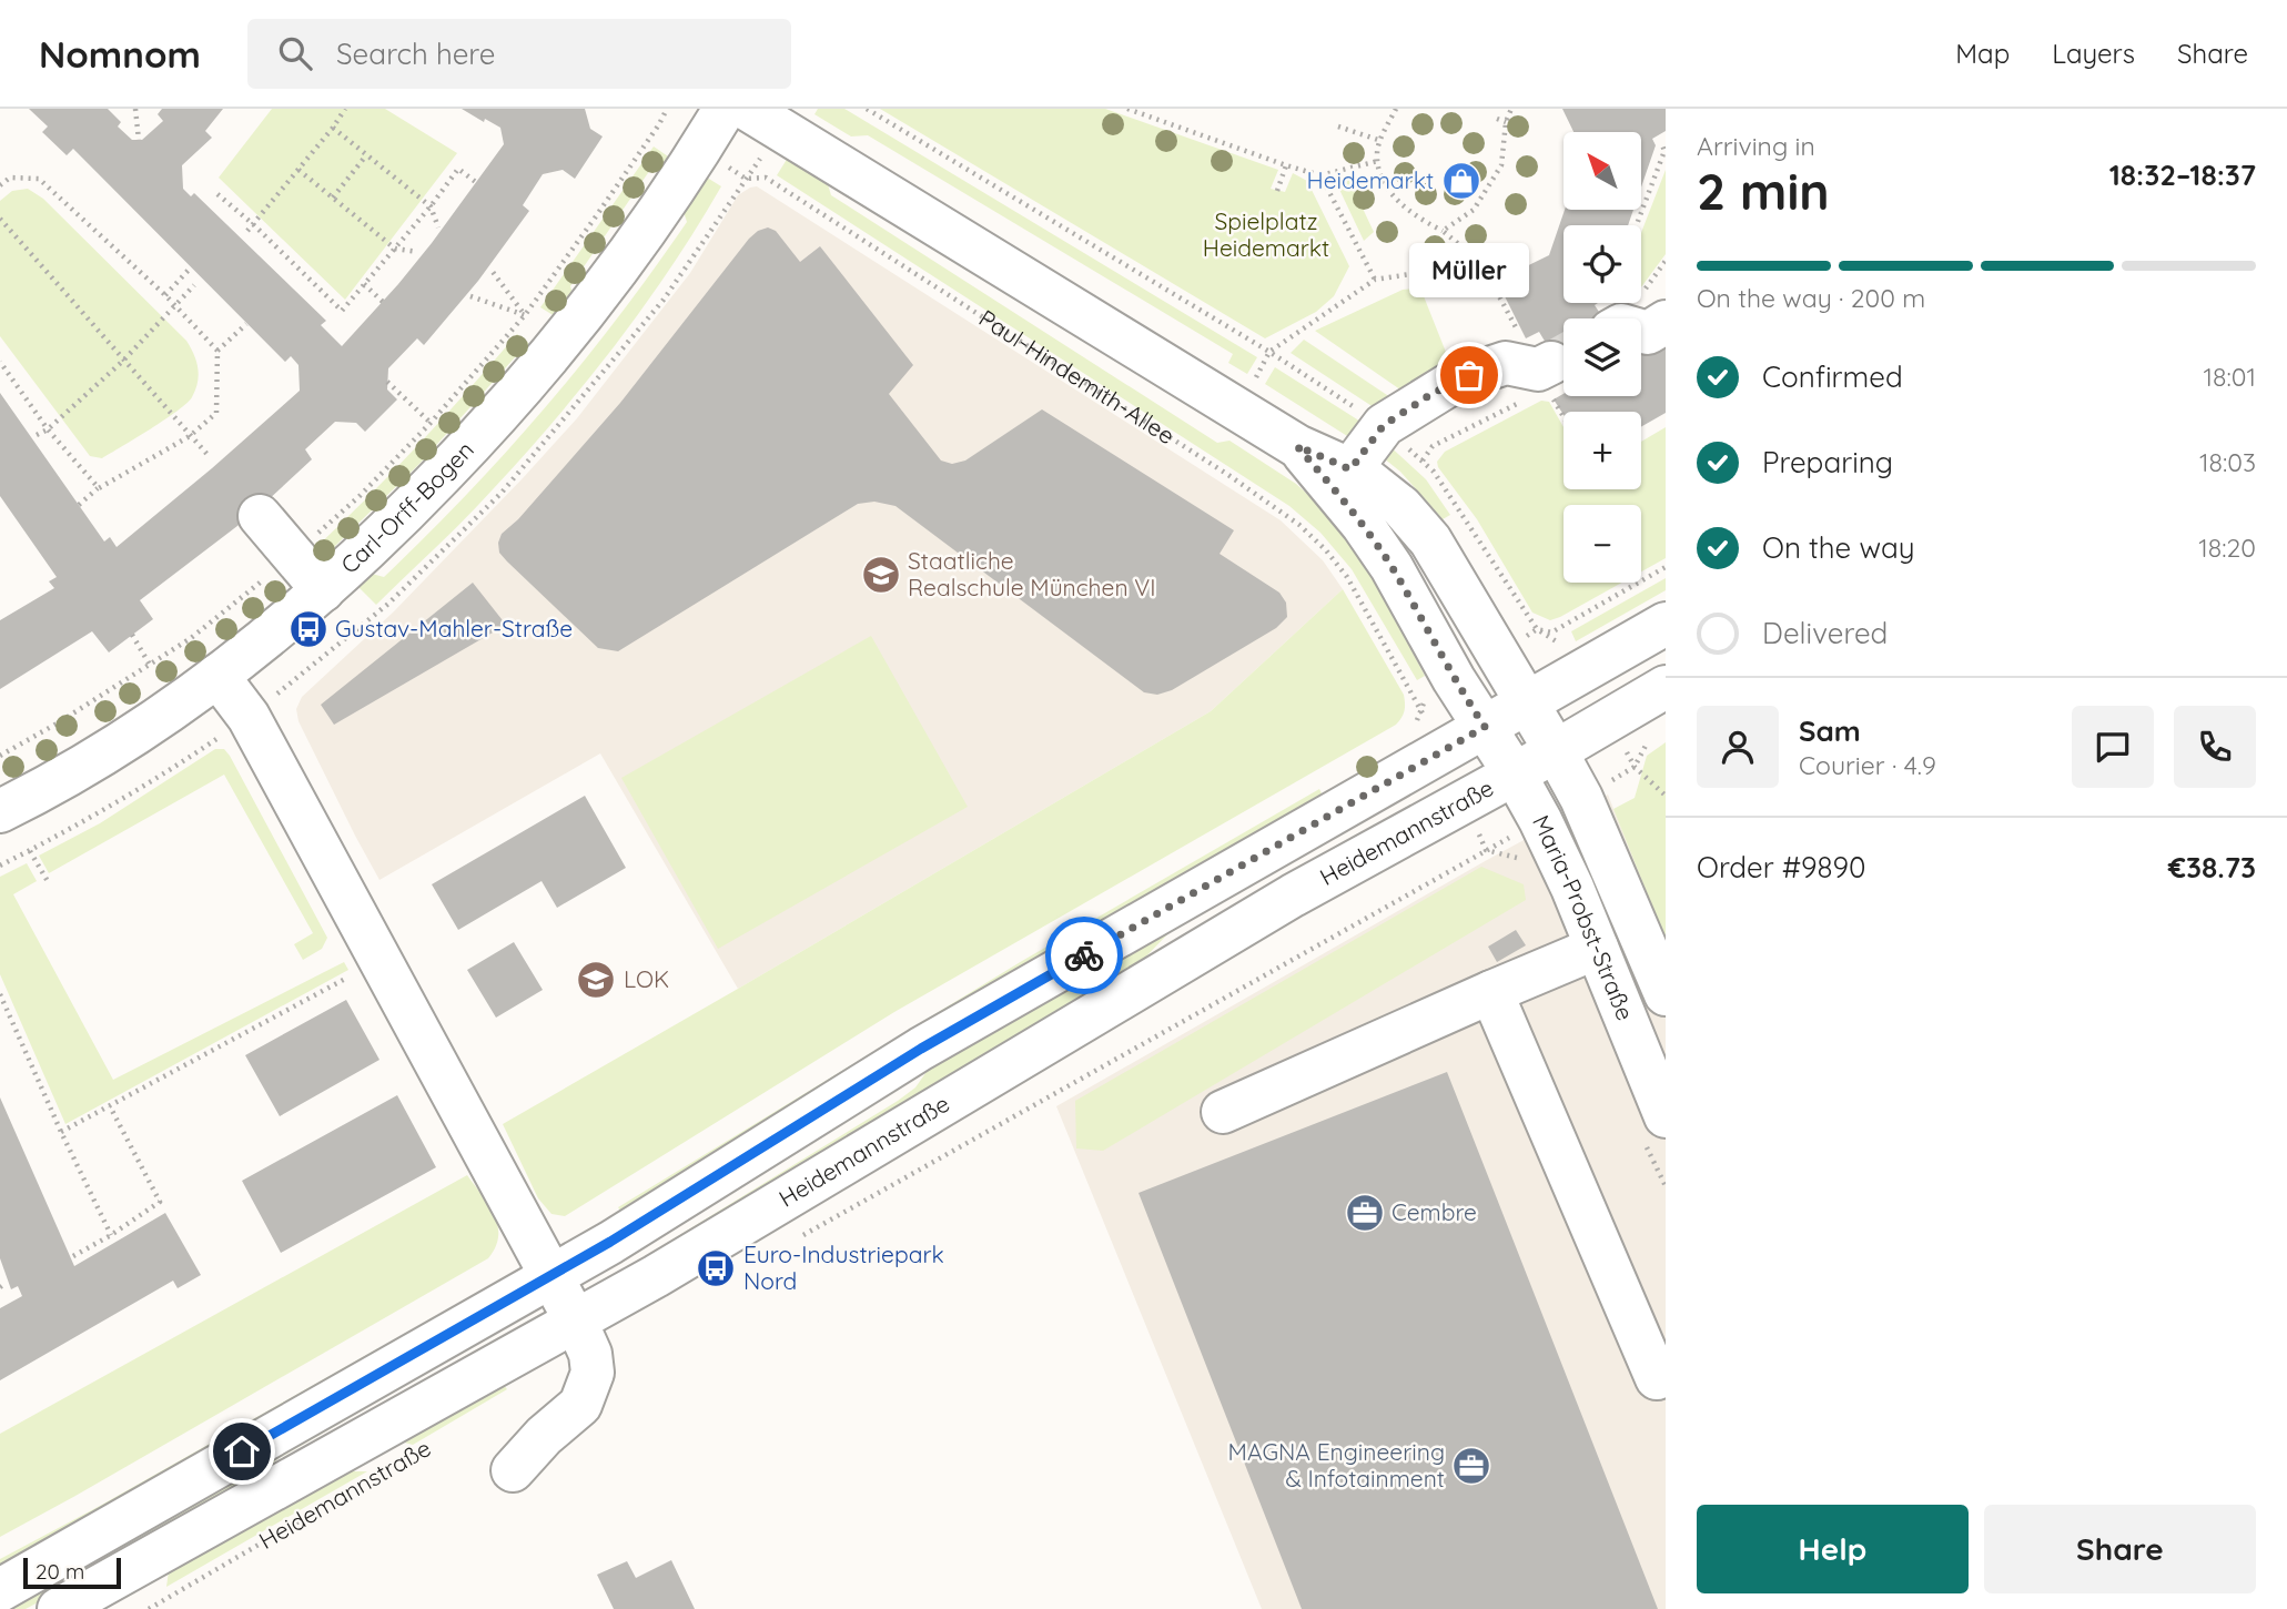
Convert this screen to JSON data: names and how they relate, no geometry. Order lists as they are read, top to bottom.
{
  "streets": {
    "street": ["Carl-Orff-Bogen", "Heidemannstraße", "Maria-Probst-Straße"],
    "path": ["Paul-Hindemith-Allee"]
  },
  "crossings": [
    ["Paul-Hindemith-Allee", "Carl-Orff-Bogen"],
    ["Heidemannstraße", "Maria-Probst-Straße"]
  ],
  "parks": ["Spielplatz Heidemarkt"],
  "places": {
    "shop": ["Heidemarkt"],
    "other": ["Müller"],
    "school or university": ["Staatliche Realschule München VI", "LOK"],
    "bus stop": ["Gustav-Mahler-Straße", "Euro-Industriepark Nord"],
    "office": ["Cembre", "MAGNA Engineering & Infotainment"]
  },
  "scale_bar": "20 m",
  "north": "top left",
  "page": {
    "header": "Nomnom",
    "search": "Search here",
    "nav": ["Map", "Layers", "Share"],
    "heading": ["2 min", "Arriving in", "18:32–18:37"],
    "panel": [
      "Sam",
      "Courier · 4.9",
      "Order #9890",
      "€38.73"
    ],
    "map_buttons": ["+", "−"],
    "bar": "On the way · 200 m",
    "bubble": "Müller",
    "list": [
      ["Confirmed", "18:01"],
      ["Preparing", "18:03"],
      ["On the way", "18:20"],
      "Delivered"
    ],
    "buttons": ["Help", "Share"],
    "scale": "20 m"
  }
}
